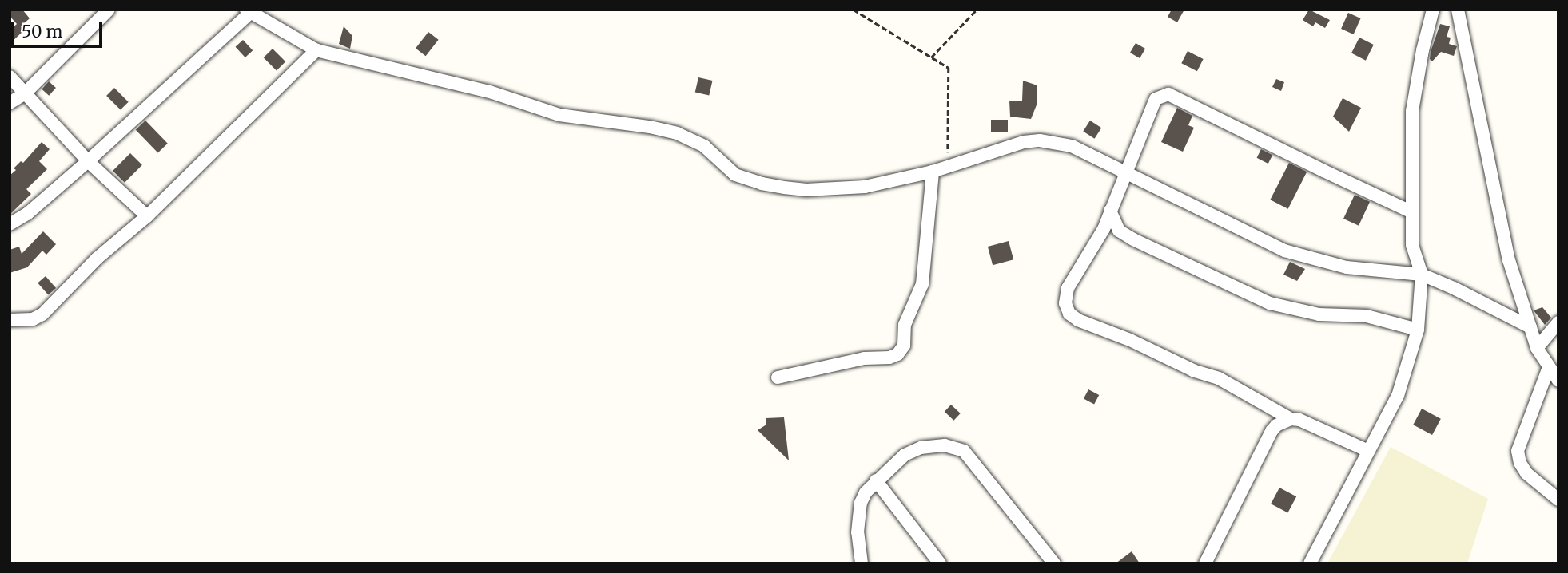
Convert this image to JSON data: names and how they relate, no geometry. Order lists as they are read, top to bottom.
{
  "scale_bar": "50 m"
}
